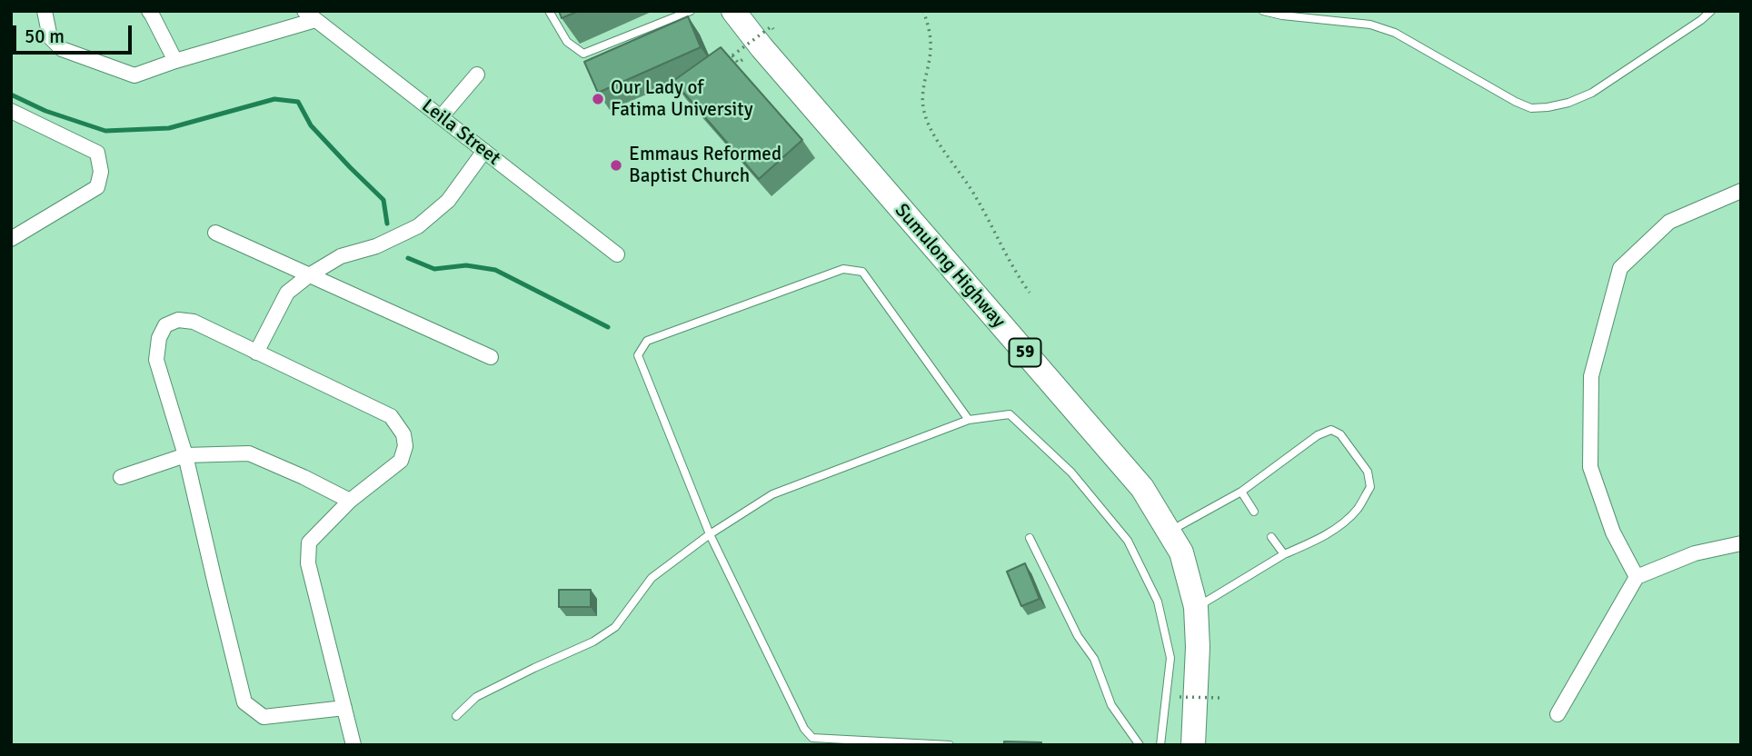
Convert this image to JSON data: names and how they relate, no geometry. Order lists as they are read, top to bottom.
{
  "streets": {
    "main road": ["Sumulong Highway", "59"],
    "street": ["Leila Street"]
  },
  "places": ["Our Lady of Fatima University", "Emmaus Reformed Baptist Church"],
  "scale_bar": "50 m"
}
